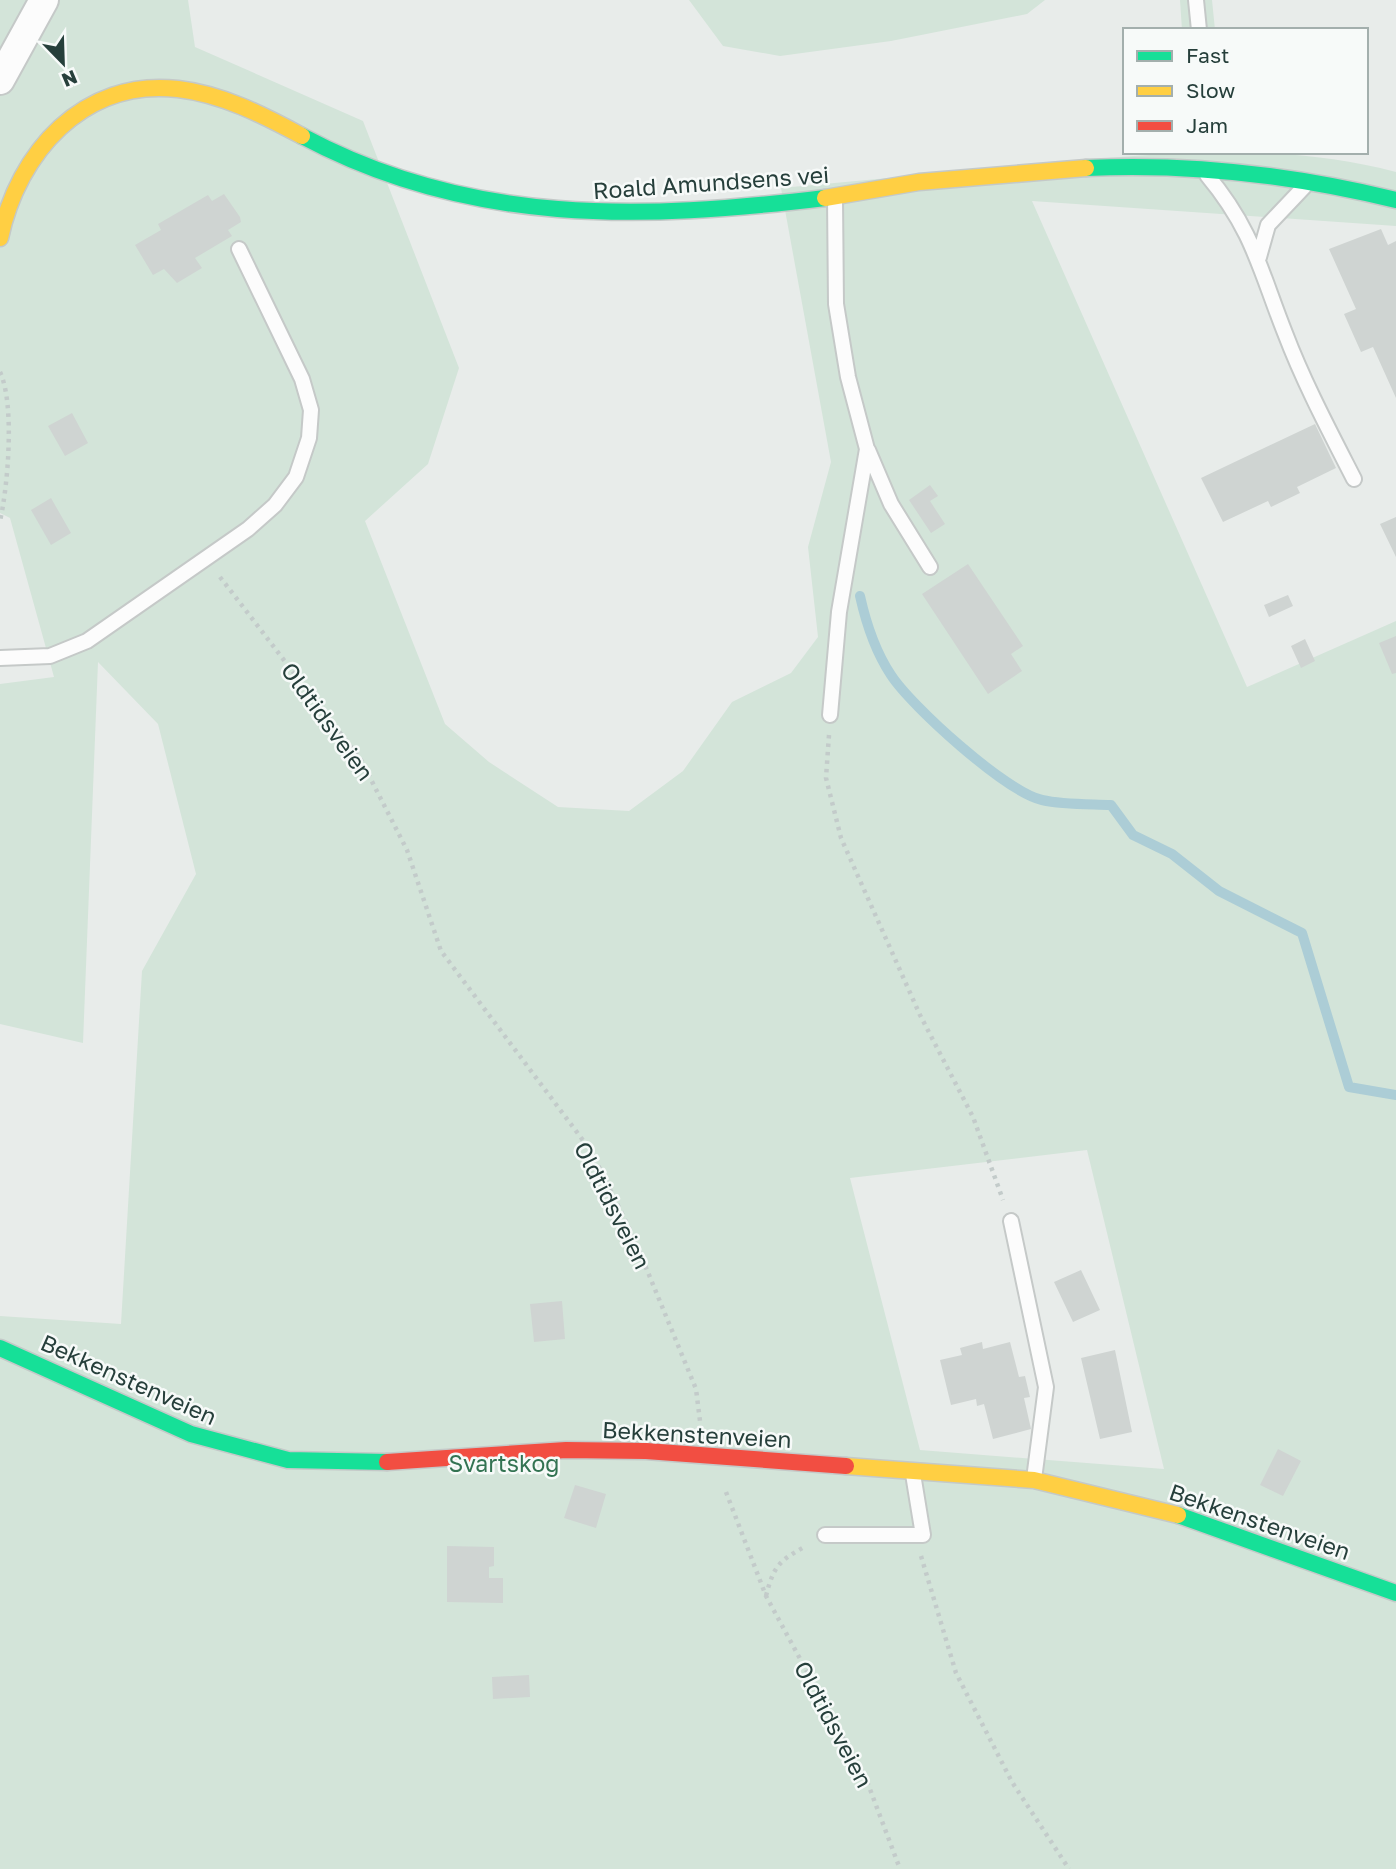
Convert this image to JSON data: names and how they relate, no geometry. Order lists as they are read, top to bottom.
{
  "streets": {
    "street": ["Roald Amundsens vei", "Bekkenstenveien"],
    "path": ["Oldtidsveien"]
  },
  "crossings": [
    ["Oldtidsveien", "Bekkenstenveien"]
  ],
  "parks": ["Svartskog"],
  "legend": ["Fast", "Slow", "Jam"],
  "north": "bottom right"
}
